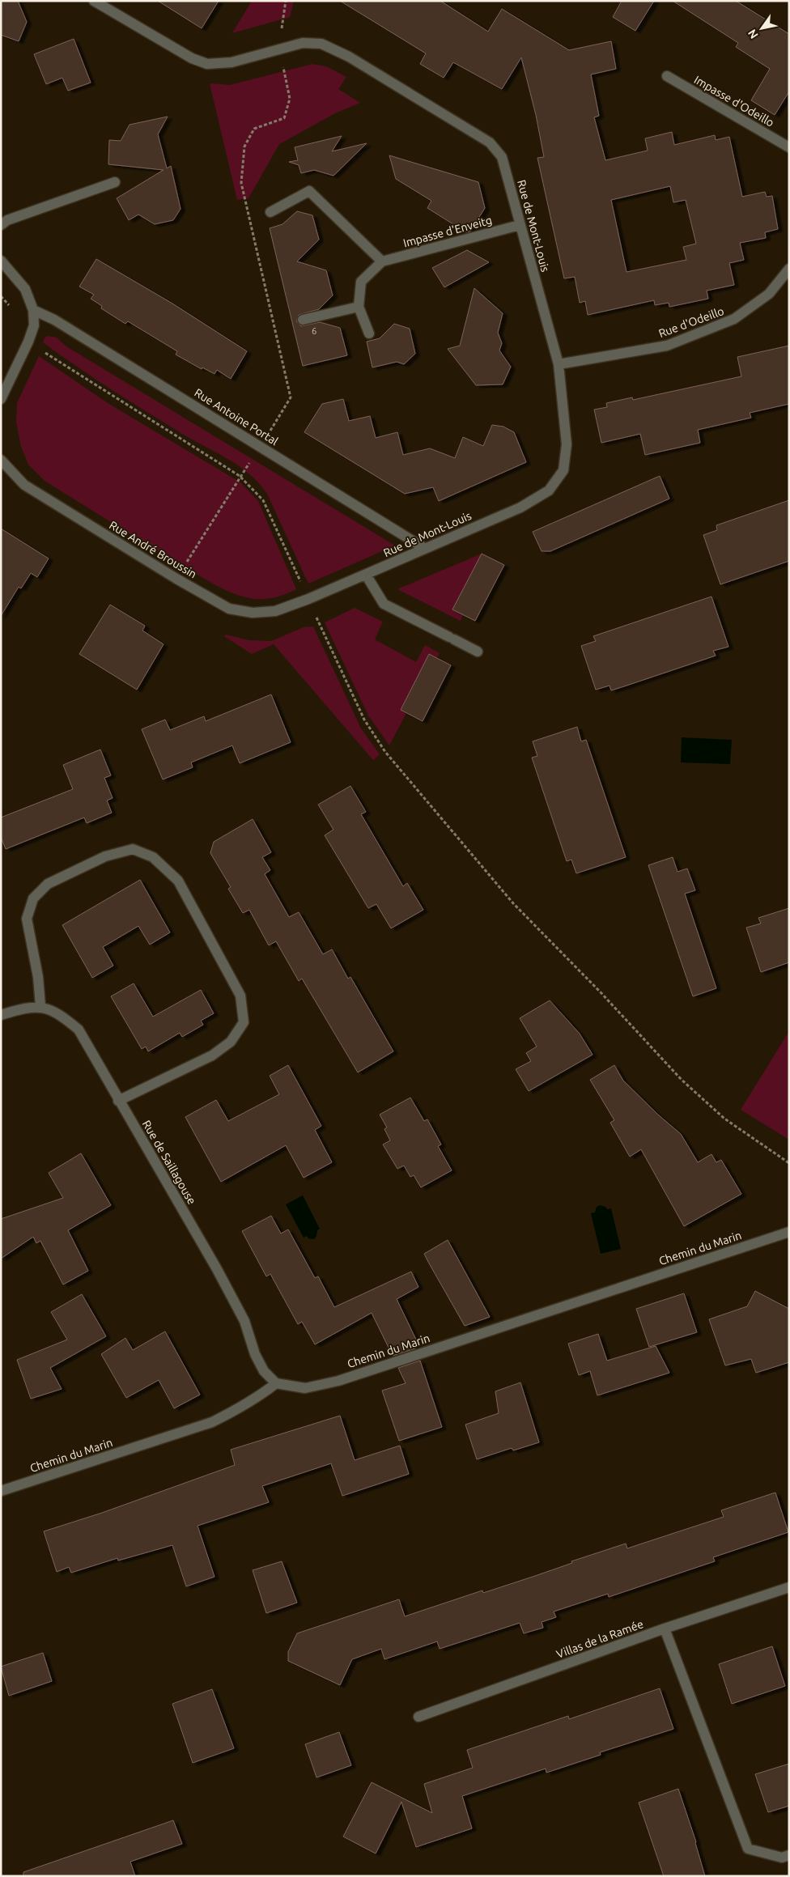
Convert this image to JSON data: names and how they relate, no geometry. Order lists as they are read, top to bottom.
{
  "streets": {
    "street": [
      "Impasse d'Odeillo",
      "Rue de Mont-Louis",
      "Impasse d'Enveitg",
      "Rue d'Odeillo",
      "Rue Antoine Portal",
      "Rue André Broussin",
      "Rue de Saillagouse",
      "Chemin du Marin",
      "Villas de la Ramée"
    ]
  },
  "crossings": [
    ["Rue de Mont-Louis", "Impasse d'Enveitg"],
    ["Rue de Mont-Louis", "Rue d'Odeillo"],
    ["Rue de Mont-Louis", "Rue Antoine Portal"],
    ["Rue de Mont-Louis", "Rue André Broussin"],
    ["Rue de Saillagouse", "Chemin du Marin"]
  ],
  "house_numbers": ["6"],
  "north": "bottom left"
}
